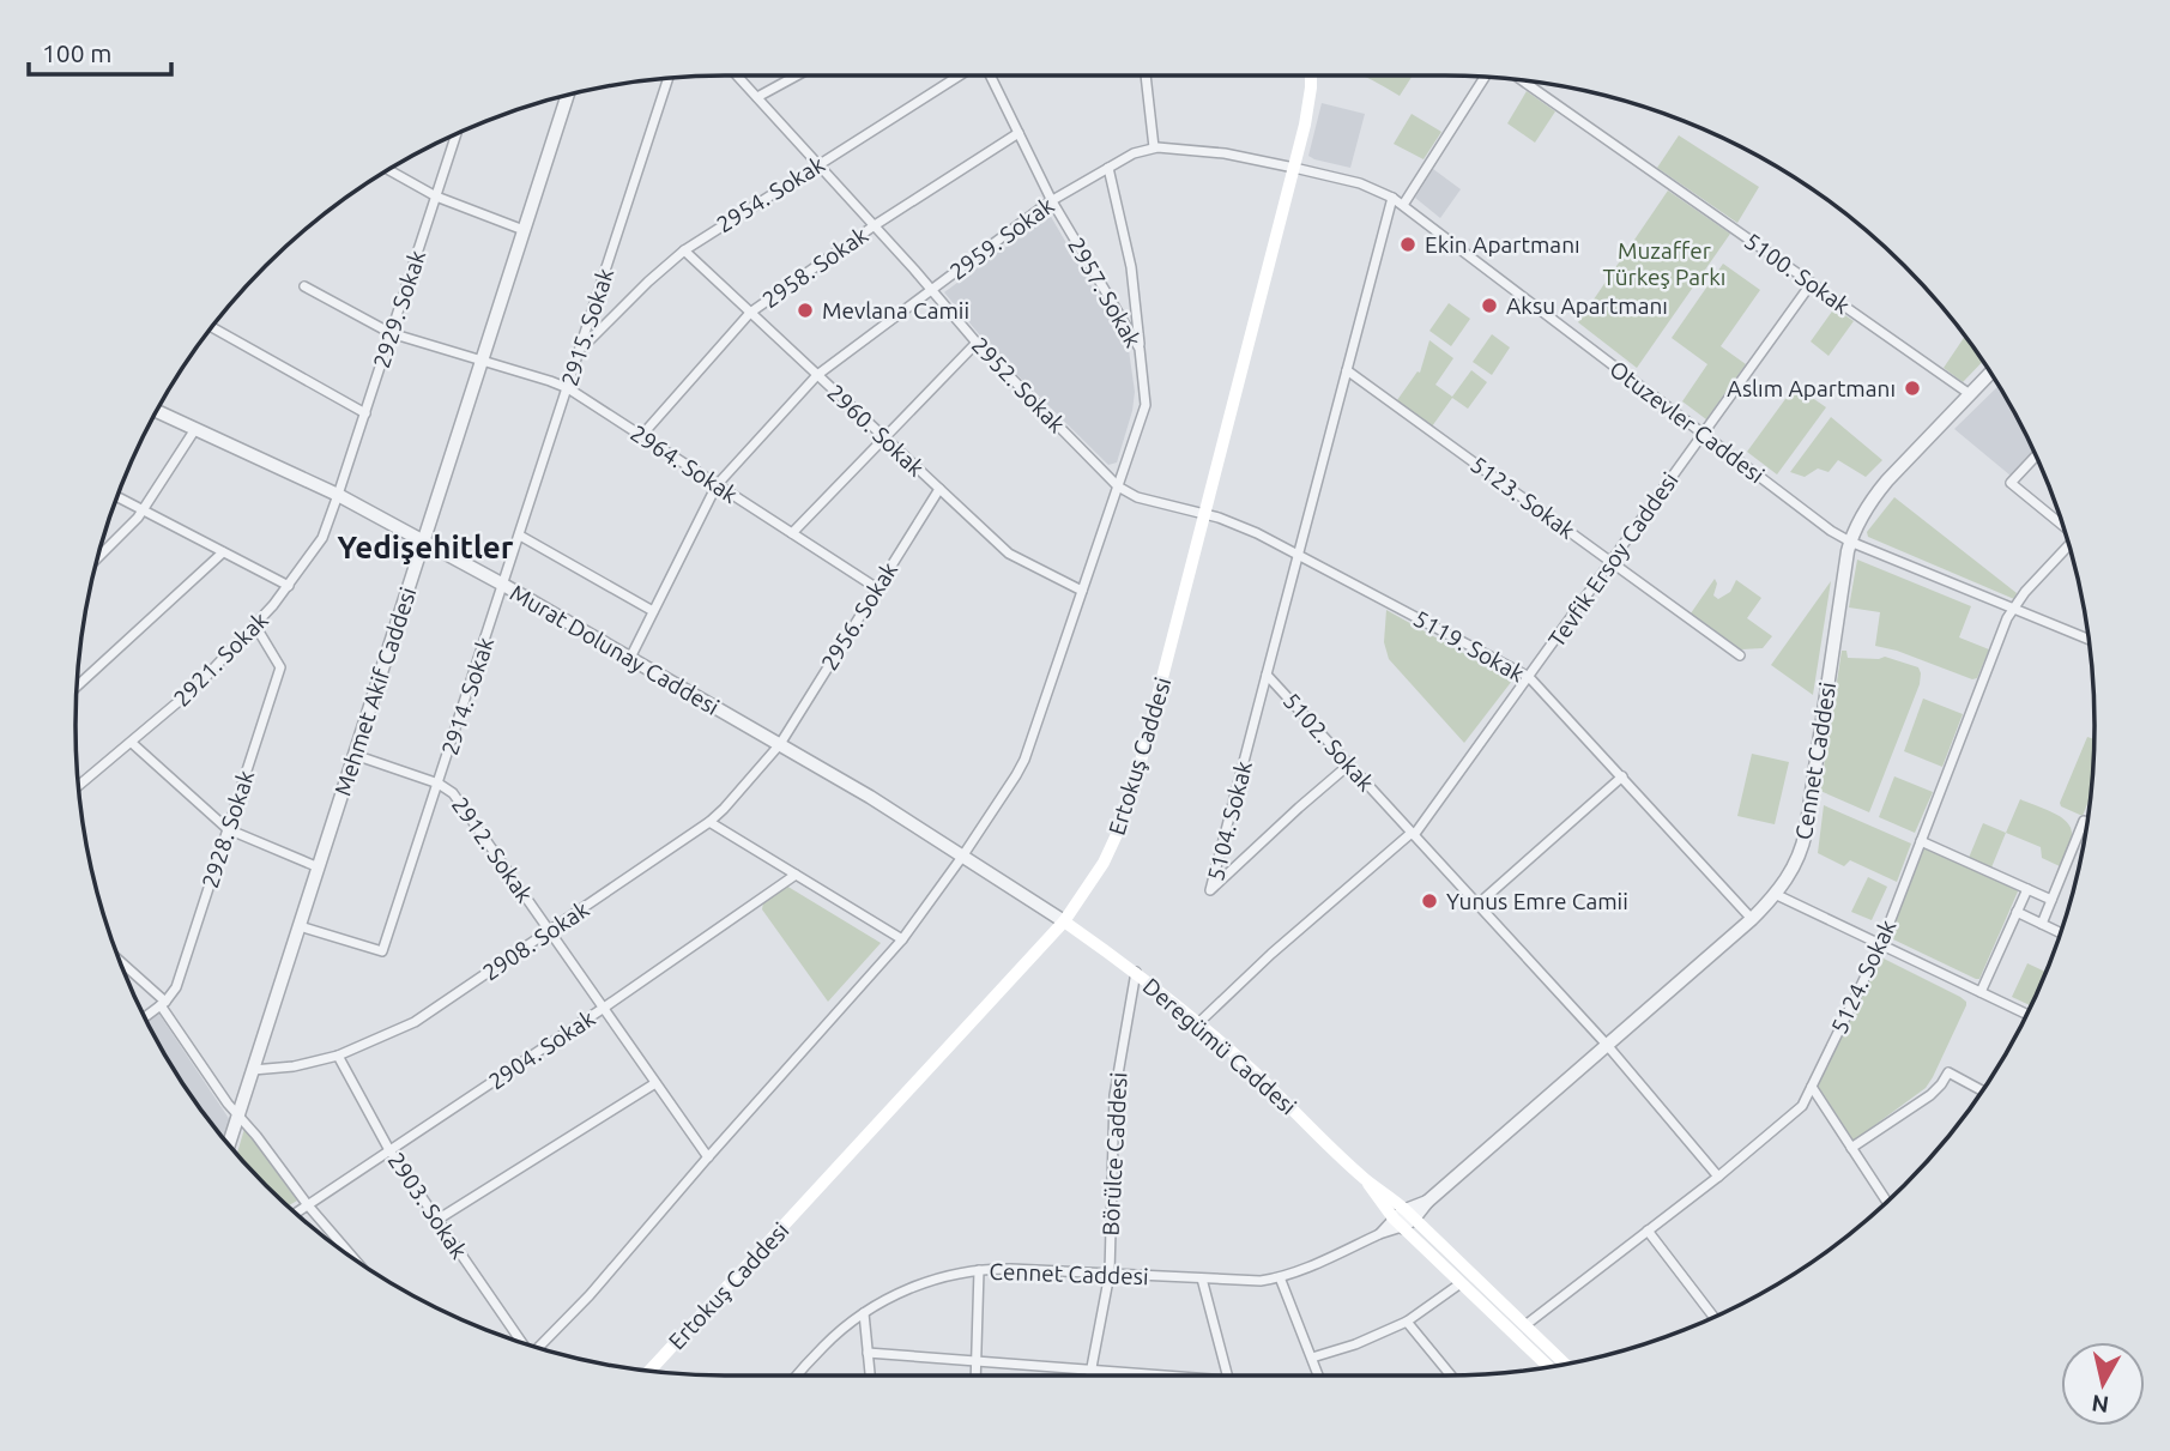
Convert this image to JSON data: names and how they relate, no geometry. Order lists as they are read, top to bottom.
{
  "streets": {
    "main road": ["Ertokuş Caddesi", "Deregümü Caddesi"],
    "street": [
      "2954. Sokak",
      "2959. Sokak",
      "2958. Sokak",
      "5100. Sokak",
      "2957. Sokak",
      "2929. Sokak",
      "2915. Sokak",
      "2952. Sokak",
      "Otuzevler Caddesi",
      "2960. Sokak",
      "2964. Sokak",
      "5123. Sokak",
      "Tevfik Ersoy Caddesi",
      "2956. Sokak",
      "5119. Sokak",
      "Murat Dolunay Caddesi",
      "2921. Sokak",
      "Mehmet Akif Caddesi",
      "2914. Sokak",
      "5102. Sokak",
      "Cennet Caddesi",
      "5104. Sokak",
      "2928. Sokak",
      "2912. Sokak",
      "2908. Sokak",
      "5124. Sokak",
      "2904. Sokak",
      "Börülce Caddesi",
      "2903. Sokak"
    ]
  },
  "crossings": [
    ["2954. Sokak", "2915. Sokak"],
    ["2954. Sokak", "2952. Sokak"],
    ["2954. Sokak", "2960. Sokak"],
    ["2959. Sokak", "2957. Sokak"],
    ["2959. Sokak", "2952. Sokak"],
    ["2959. Sokak", "Otuzevler Caddesi"],
    ["2959. Sokak", "2960. Sokak"],
    ["2959. Sokak", "2964. Sokak"],
    ["2959. Sokak", "Murat Dolunay Caddesi"],
    ["2959. Sokak", "Ertokuş Caddesi"],
    ["2958. Sokak", "2957. Sokak"],
    ["2958. Sokak", "2952. Sokak"],
    ["2958. Sokak", "2960. Sokak"],
    ["2958. Sokak", "2964. Sokak"],
    ["5100. Sokak", "Tevfik Ersoy Caddesi"],
    ["5100. Sokak", "Cennet Caddesi"],
    ["2957. Sokak", "2952. Sokak"],
    ["2957. Sokak", "2960. Sokak"],
    ["2957. Sokak", "Murat Dolunay Caddesi"],
    ["2957. Sokak", "2912. Sokak"],
    ["2929. Sokak", "2964. Sokak"],
    ["2929. Sokak", "Murat Dolunay Caddesi"],
    ["2929. Sokak", "2921. Sokak"],
    ["2915. Sokak", "2964. Sokak"],
    ["2915. Sokak", "Murat Dolunay Caddesi"],
    ["2915. Sokak", "2914. Sokak"],
    ["2952. Sokak", "5119. Sokak"],
    ["2952. Sokak", "Ertokuş Caddesi"],
    ["Otuzevler Caddesi", "Tevfik Ersoy Caddesi"],
    ["Otuzevler Caddesi", "5102. Sokak"],
    ["Otuzevler Caddesi", "Ertokuş Caddesi"],
    ["Otuzevler Caddesi", "Cennet Caddesi"],
    ["Otuzevler Caddesi", "5124. Sokak"],
    ["2960. Sokak", "2956. Sokak"],
    ["2964. Sokak", "2956. Sokak"],
    ["2964. Sokak", "Mehmet Akif Caddesi"],
    ["5123. Sokak", "Tevfik Ersoy Caddesi"],
    ["5123. Sokak", "5102. Sokak"],
    ["Tevfik Ersoy Caddesi", "5119. Sokak"],
    ["Tevfik Ersoy Caddesi", "5102. Sokak"],
    ["Tevfik Ersoy Caddesi", "Deregümü Caddesi"],
    ["2956. Sokak", "Murat Dolunay Caddesi"],
    ["2956. Sokak", "2908. Sokak"],
    ["5119. Sokak", "5102. Sokak"],
    ["5119. Sokak", "Ertokuş Caddesi"],
    ["5119. Sokak", "Cennet Caddesi"],
    ["Murat Dolunay Caddesi", "2921. Sokak"],
    ["Murat Dolunay Caddesi", "Mehmet Akif Caddesi"],
    ["Murat Dolunay Caddesi", "2914. Sokak"],
    ["Murat Dolunay Caddesi", "Ertokuş Caddesi"],
    ["Murat Dolunay Caddesi", "2908. Sokak"],
    ["Murat Dolunay Caddesi", "Deregümü Caddesi"],
    ["2921. Sokak", "2928. Sokak"],
    ["Mehmet Akif Caddesi", "2914. Sokak"],
    ["Mehmet Akif Caddesi", "2912. Sokak"],
    ["Mehmet Akif Caddesi", "2908. Sokak"],
    ["2914. Sokak", "2912. Sokak"],
    ["5102. Sokak", "Cennet Caddesi"],
    ["5102. Sokak", "5104. Sokak"],
    ["5102. Sokak", "5124. Sokak"],
    ["Ertokuş Caddesi", "Deregümü Caddesi"],
    ["Cennet Caddesi", "Deregümü Caddesi"],
    ["Cennet Caddesi", "Börülce Caddesi"],
    ["2912. Sokak", "2908. Sokak"],
    ["2912. Sokak", "2904. Sokak"],
    ["2908. Sokak", "2903. Sokak"],
    ["5124. Sokak", "Deregümü Caddesi"],
    ["Deregümü Caddesi", "Börülce Caddesi"],
    ["2904. Sokak", "2903. Sokak"]
  ],
  "districts": ["Yedişehitler"],
  "parks": ["Muzaffer Türkeş Parkı"],
  "places": [
    "Ekin Apartmanı",
    "Aksu Apartmanı",
    "Mevlana Camii",
    "Aslım Apartmanı",
    "Yunus Emre Camii"
  ],
  "scale_bar": "100 m",
  "north": "bottom"
}
